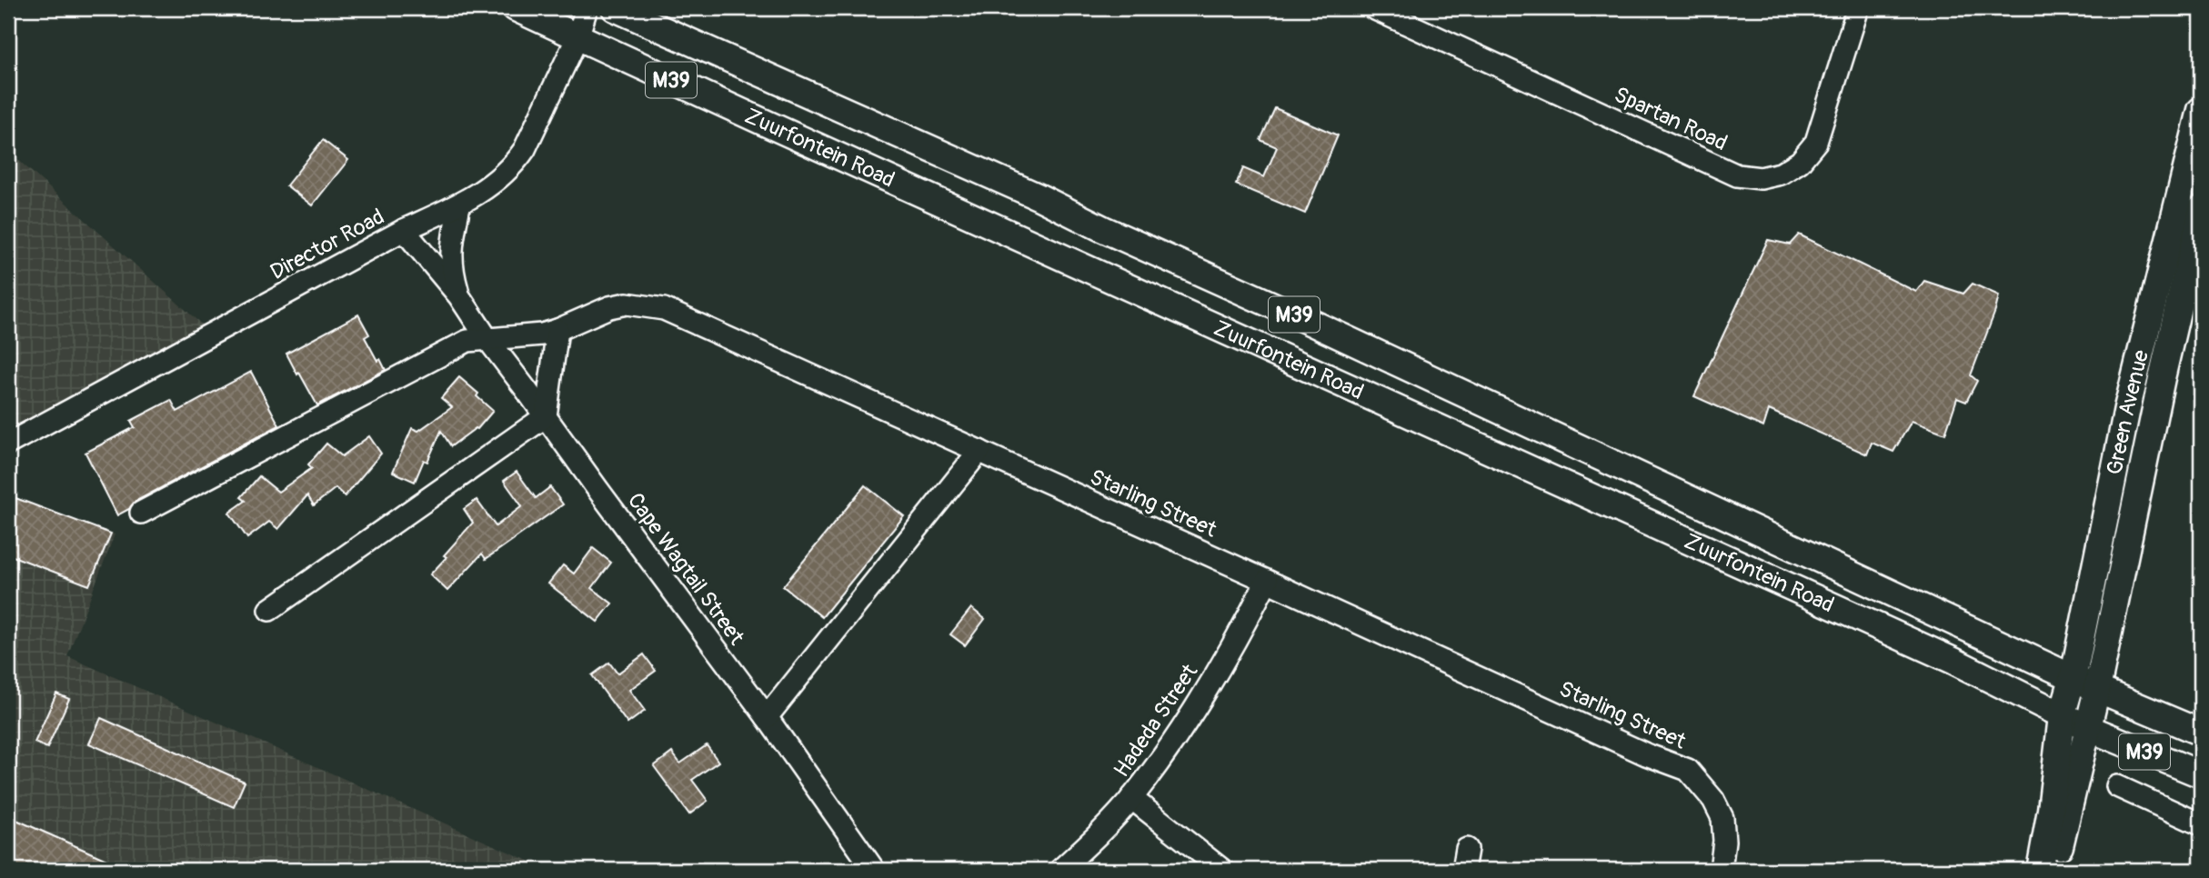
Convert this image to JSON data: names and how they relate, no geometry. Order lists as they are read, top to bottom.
{
  "streets": {
    "main road": ["M39", "Zuurfontein Road", "Green Avenue"],
    "street": [
      "Spartan Road",
      "Director Road",
      "Starling Street",
      "Cape Wagtail Street",
      "Hadeda Street"
    ]
  },
  "crossings": [
    ["M39", "Zuurfontein Road"],
    ["M39", "Green Avenue"],
    ["Zuurfontein Road", "Director Road"],
    ["Zuurfontein Road", "Green Avenue"],
    ["Starling Street", "Cape Wagtail Street"],
    ["Starling Street", "Hadeda Street"]
  ]
}
